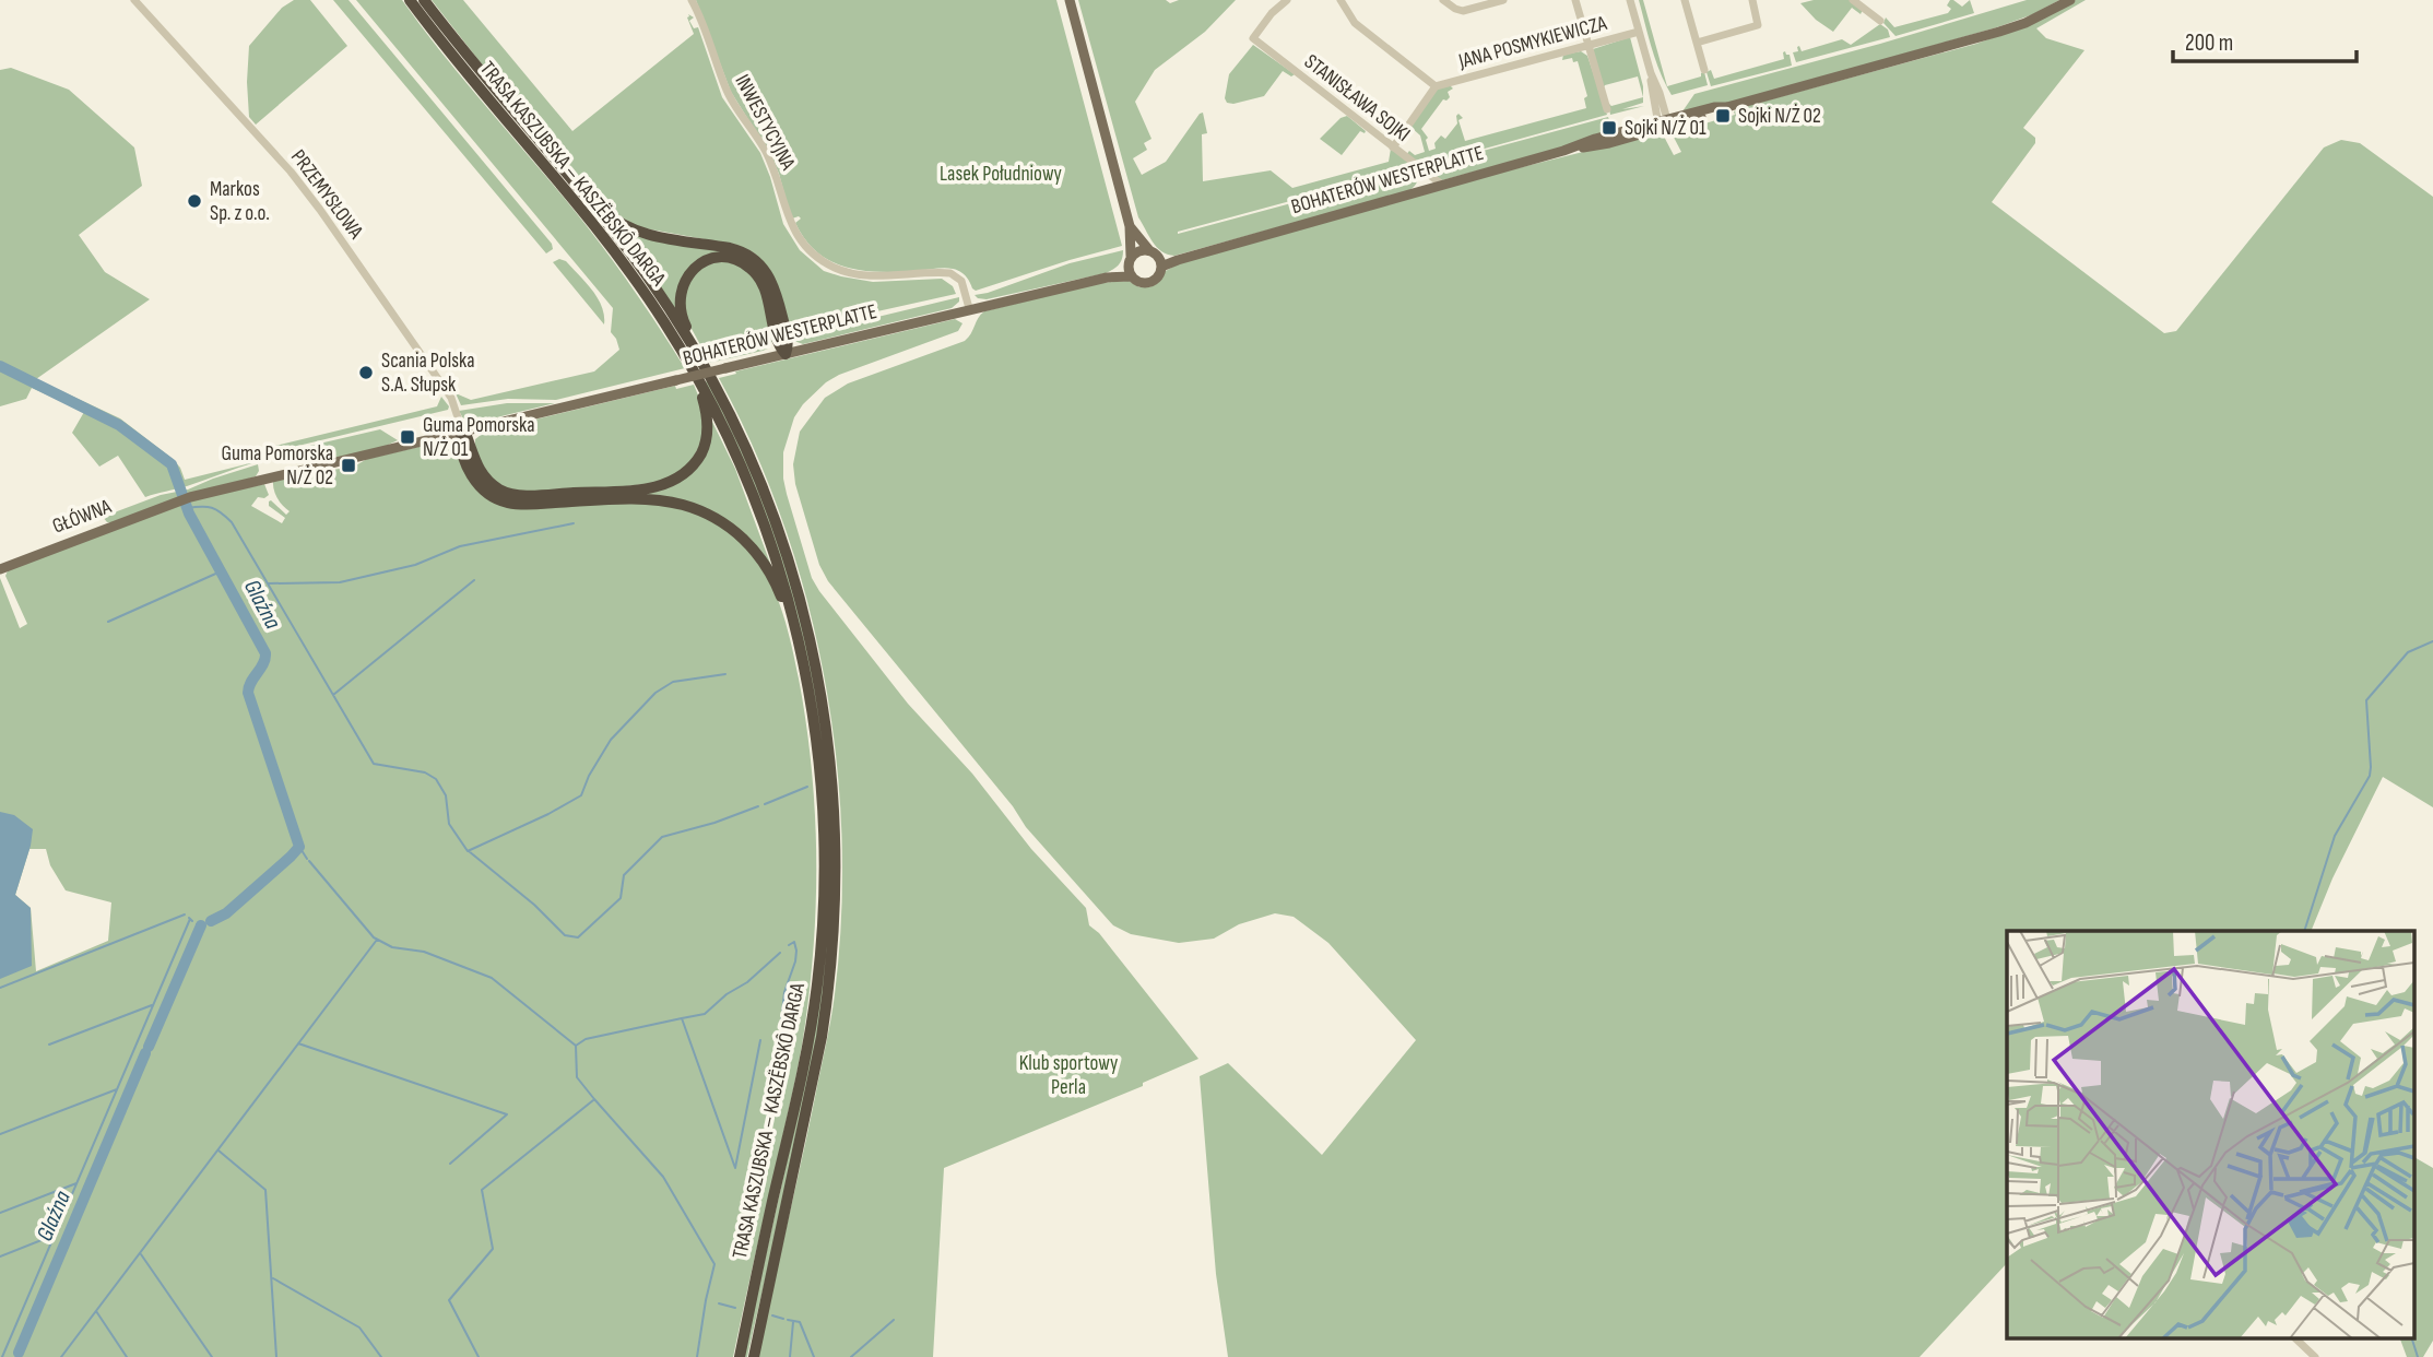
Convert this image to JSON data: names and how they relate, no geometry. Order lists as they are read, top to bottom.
{
  "streets": {
    "highway": ["TRASA KASZUBSKA – KASZËBSKÔ DARGA"],
    "main road": ["BOHATERÓW WESTERPLATTE", "GŁÓWNA"],
    "street": [
      "JANA POSMYKIEWICZA",
      "STANISŁAWA SOJKI",
      "INWESTYCYJNA",
      "PRZEMYSŁOWA"
    ]
  },
  "crossings": [
    ["JANA POSMYKIEWICZA", "STANISŁAWA SOJKI"],
    ["STANISŁAWA SOJKI", "BOHATERÓW WESTERPLATTE"],
    ["INWESTYCYJNA", "BOHATERÓW WESTERPLATTE"],
    ["BOHATERÓW WESTERPLATTE", "PRZEMYSŁOWA"],
    ["BOHATERÓW WESTERPLATTE", "GŁÓWNA"],
    ["PRZEMYSŁOWA", "GŁÓWNA"]
  ],
  "water": ["Glaźna"],
  "parks": ["Lasek Południowy", "Klub sportowy Perla"],
  "places": {
    "transit": [
      "Sojki N/Ż 02",
      "Sojki N/Ż 01",
      "Guma Pomorska N/Ż 01",
      "Guma Pomorska N/Ż 02"
    ],
    "other": ["Markos Sp. z o.o.", "Scania Polska S.A. Słupsk"]
  },
  "scale_bar": "200 m"
}
